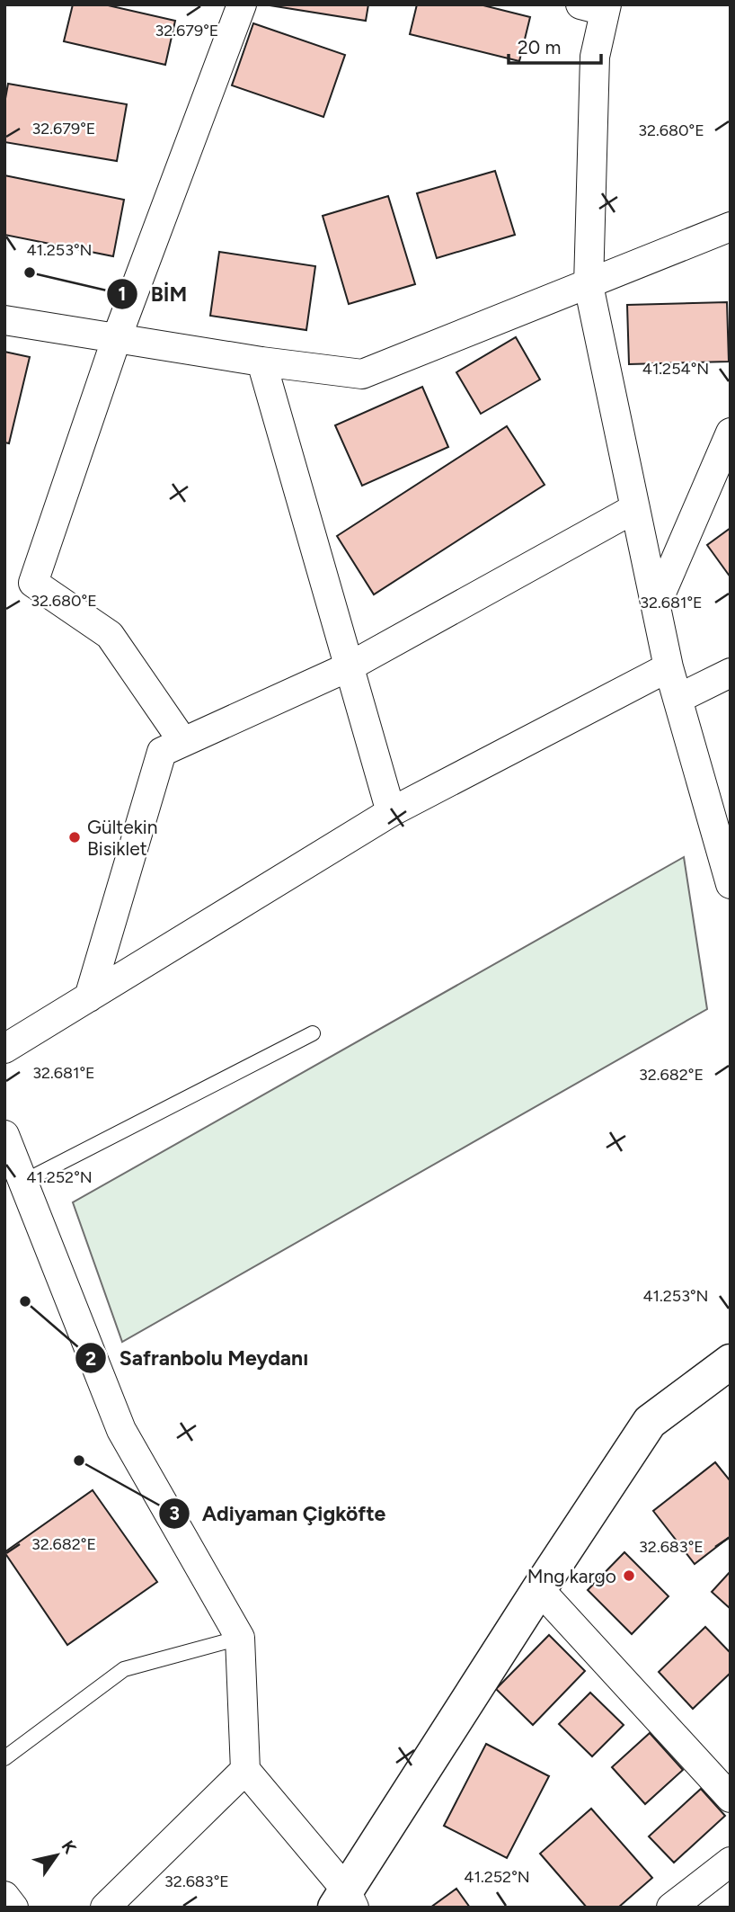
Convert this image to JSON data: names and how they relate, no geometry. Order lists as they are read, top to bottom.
{
  "places": [
    "BİM",
    "Gültekin Bisiklet",
    "Safranbolu Meydanı",
    "Adiyaman Çigköfte",
    "Mng kargo"
  ],
  "scale_bar": "20 m",
  "north": "top right",
  "coordinates": [
    "32.679°E",
    "32.680°E",
    "41.253°N",
    "41.254°N",
    "32.681°E",
    "32.682°E",
    "41.252°N",
    "32.683°E"
  ]
}
